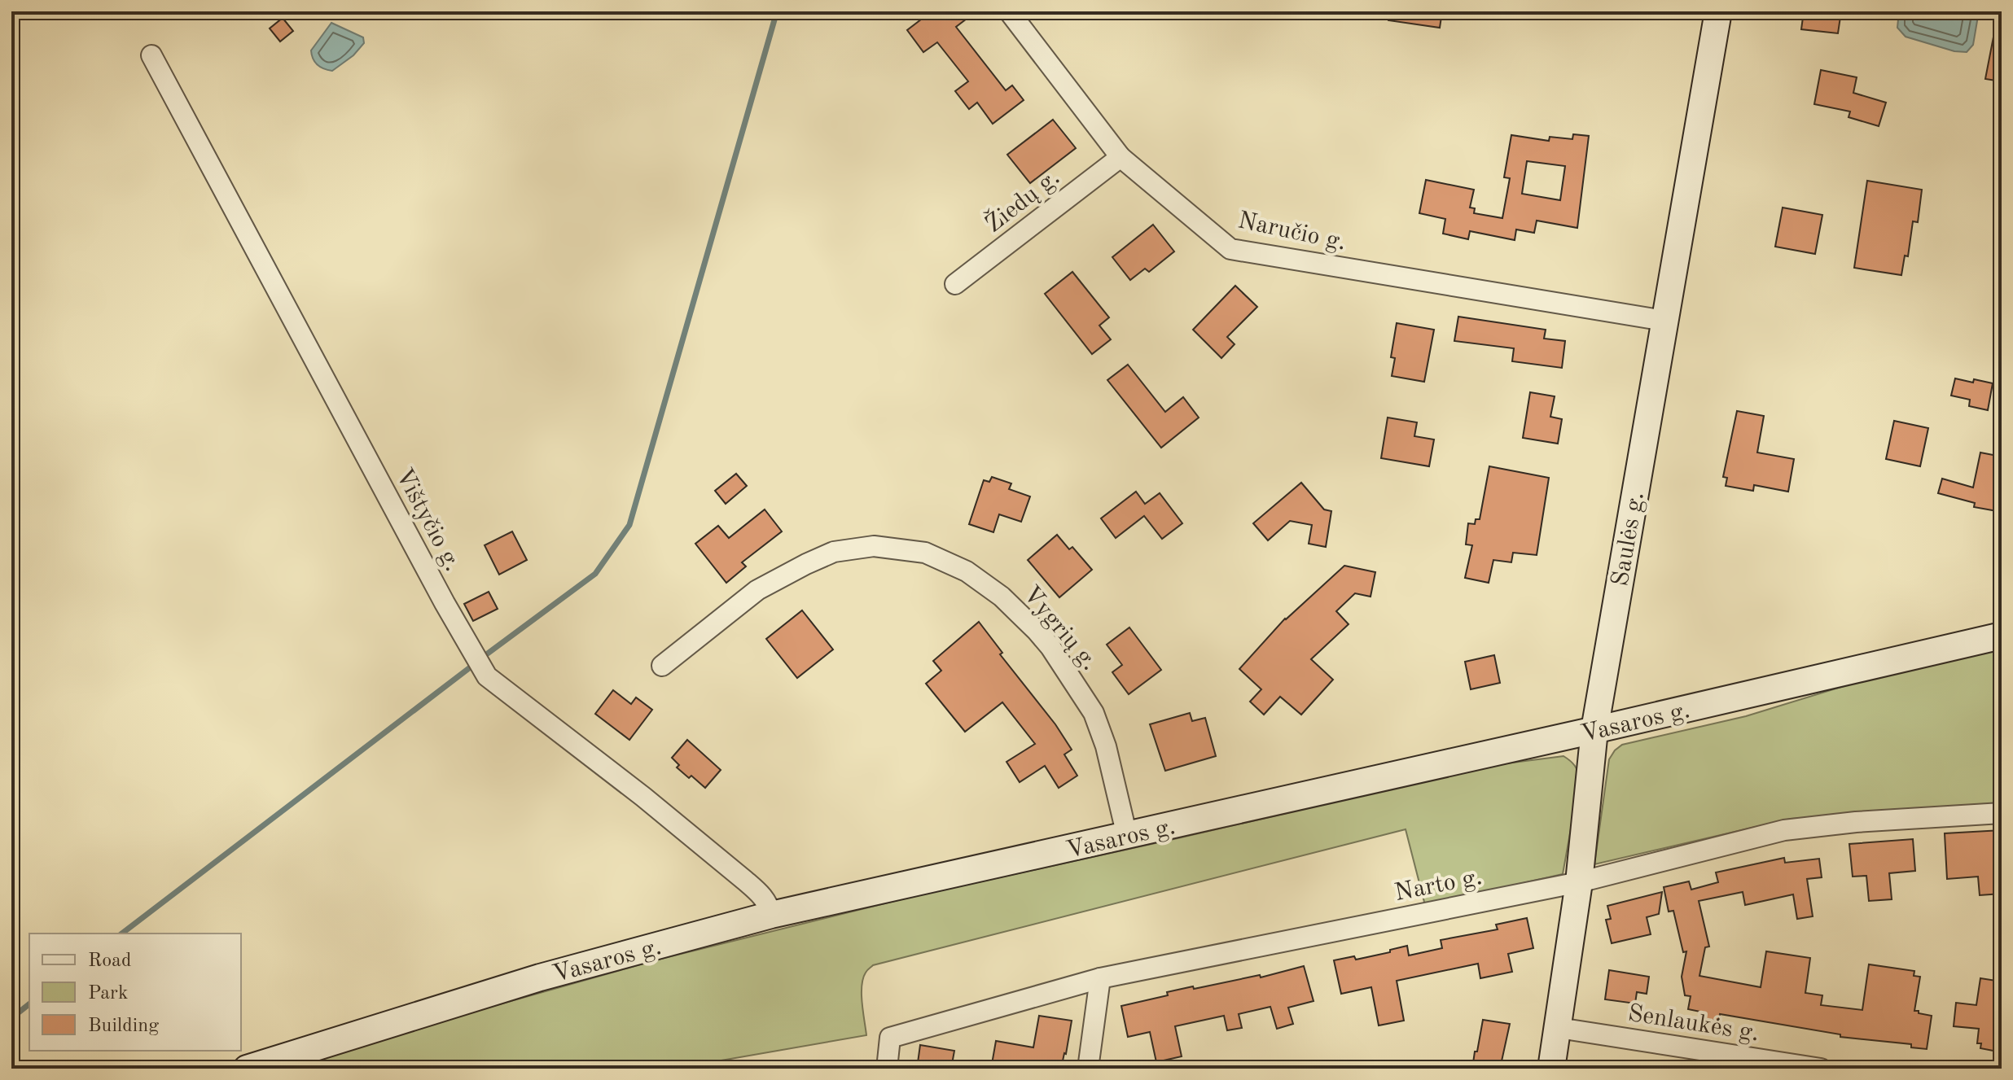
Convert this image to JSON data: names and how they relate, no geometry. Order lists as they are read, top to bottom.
{
  "streets": {
    "main road": ["Saulės g.", "Vasaros g."],
    "street": [
      "Žiedų g.",
      "Naručio g.",
      "Vištyčio g.",
      "Vygrių g.",
      "Narto g.",
      "Senlaukės g."
    ]
  },
  "crossings": [
    ["Žiedų g.", "Naručio g."],
    ["Naručio g.", "Saulės g."],
    ["Vištyčio g.", "Vasaros g."],
    ["Saulės g.", "Vasaros g."],
    ["Saulės g.", "Narto g."],
    ["Saulės g.", "Senlaukės g."],
    ["Vygrių g.", "Vasaros g."]
  ],
  "legend": ["Road", "Park", "Building"]
}
